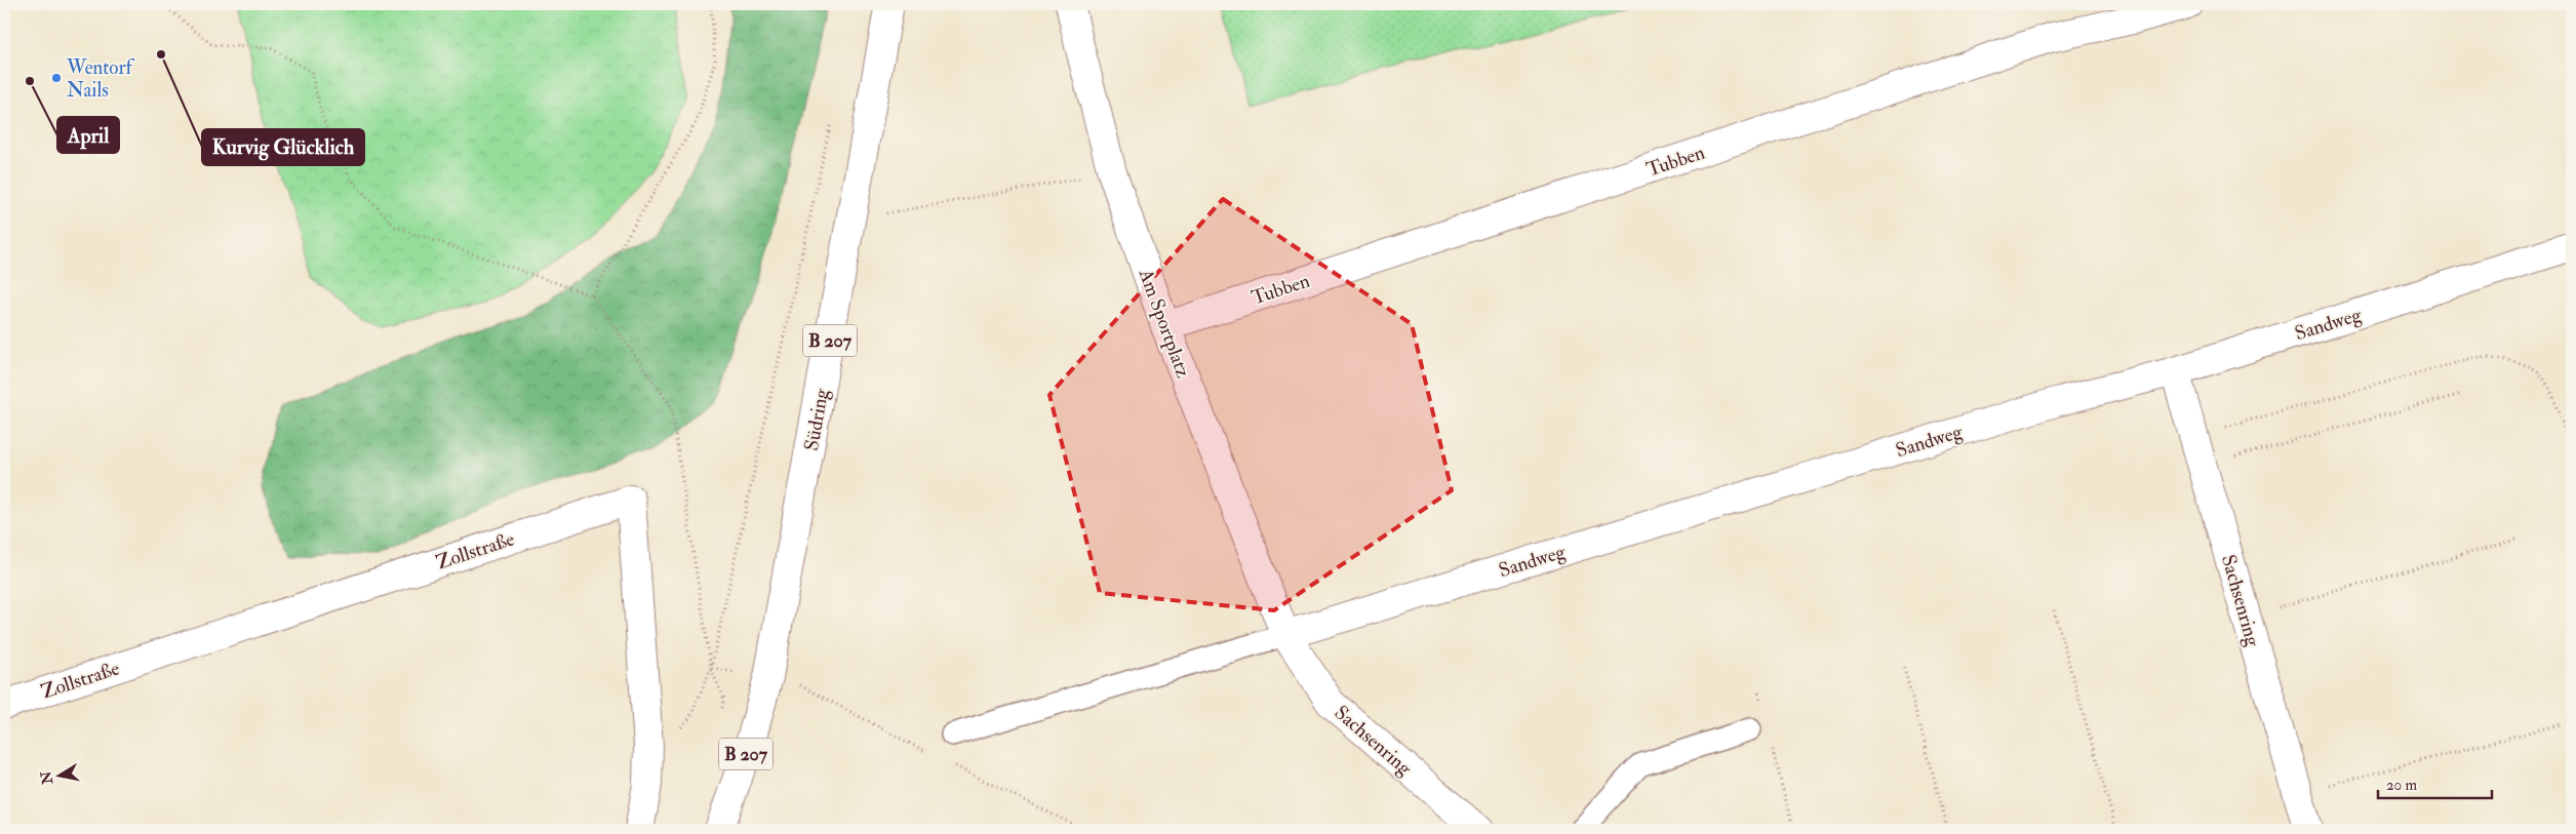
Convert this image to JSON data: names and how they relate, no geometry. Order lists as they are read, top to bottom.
{
  "streets": {
    "street": [
      "Tubben",
      "Am Sportplatz",
      "Sandweg",
      "B 207",
      "Südring",
      "Zollstraße",
      "Sachsenring"
    ]
  },
  "crossings": [
    ["Tubben", "Am Sportplatz"],
    ["Am Sportplatz", "Sandweg"],
    ["Am Sportplatz", "Sachsenring"],
    ["Sandweg", "Sachsenring"]
  ],
  "places": ["Kurvig Glücklich", "Wentorf Nails", "April"],
  "scale_bar": "20 m",
  "north": "left"
}
